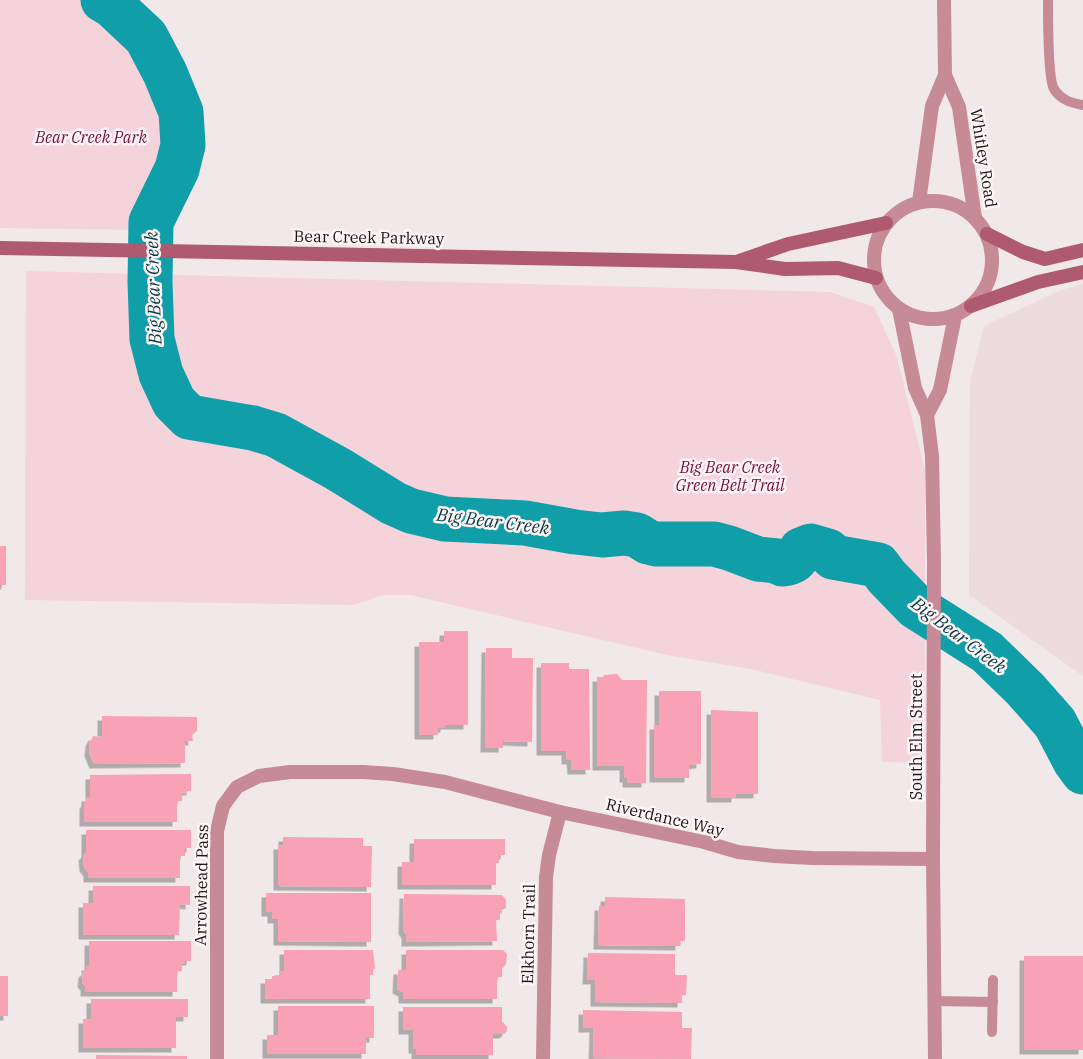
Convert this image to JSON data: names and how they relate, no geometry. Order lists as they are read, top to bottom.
{
  "streets": {
    "main road": ["Bear Creek Parkway"],
    "street": [
      "Whitley Road",
      "South Elm Street",
      "Riverdance Way",
      "Arrowhead Pass",
      "Elkhorn Trail"
    ]
  },
  "crossings": [
    ["Whitley Road", "Bear Creek Parkway"],
    ["Whitley Road", "South Elm Street"],
    ["Bear Creek Parkway", "South Elm Street"],
    ["South Elm Street", "Riverdance Way"],
    ["Riverdance Way", "Arrowhead Pass"],
    ["Riverdance Way", "Elkhorn Trail"]
  ],
  "water": ["Big Bear Creek"],
  "parks": ["Bear Creek Park", "Big Bear Creek Green Belt Trail"]
}
